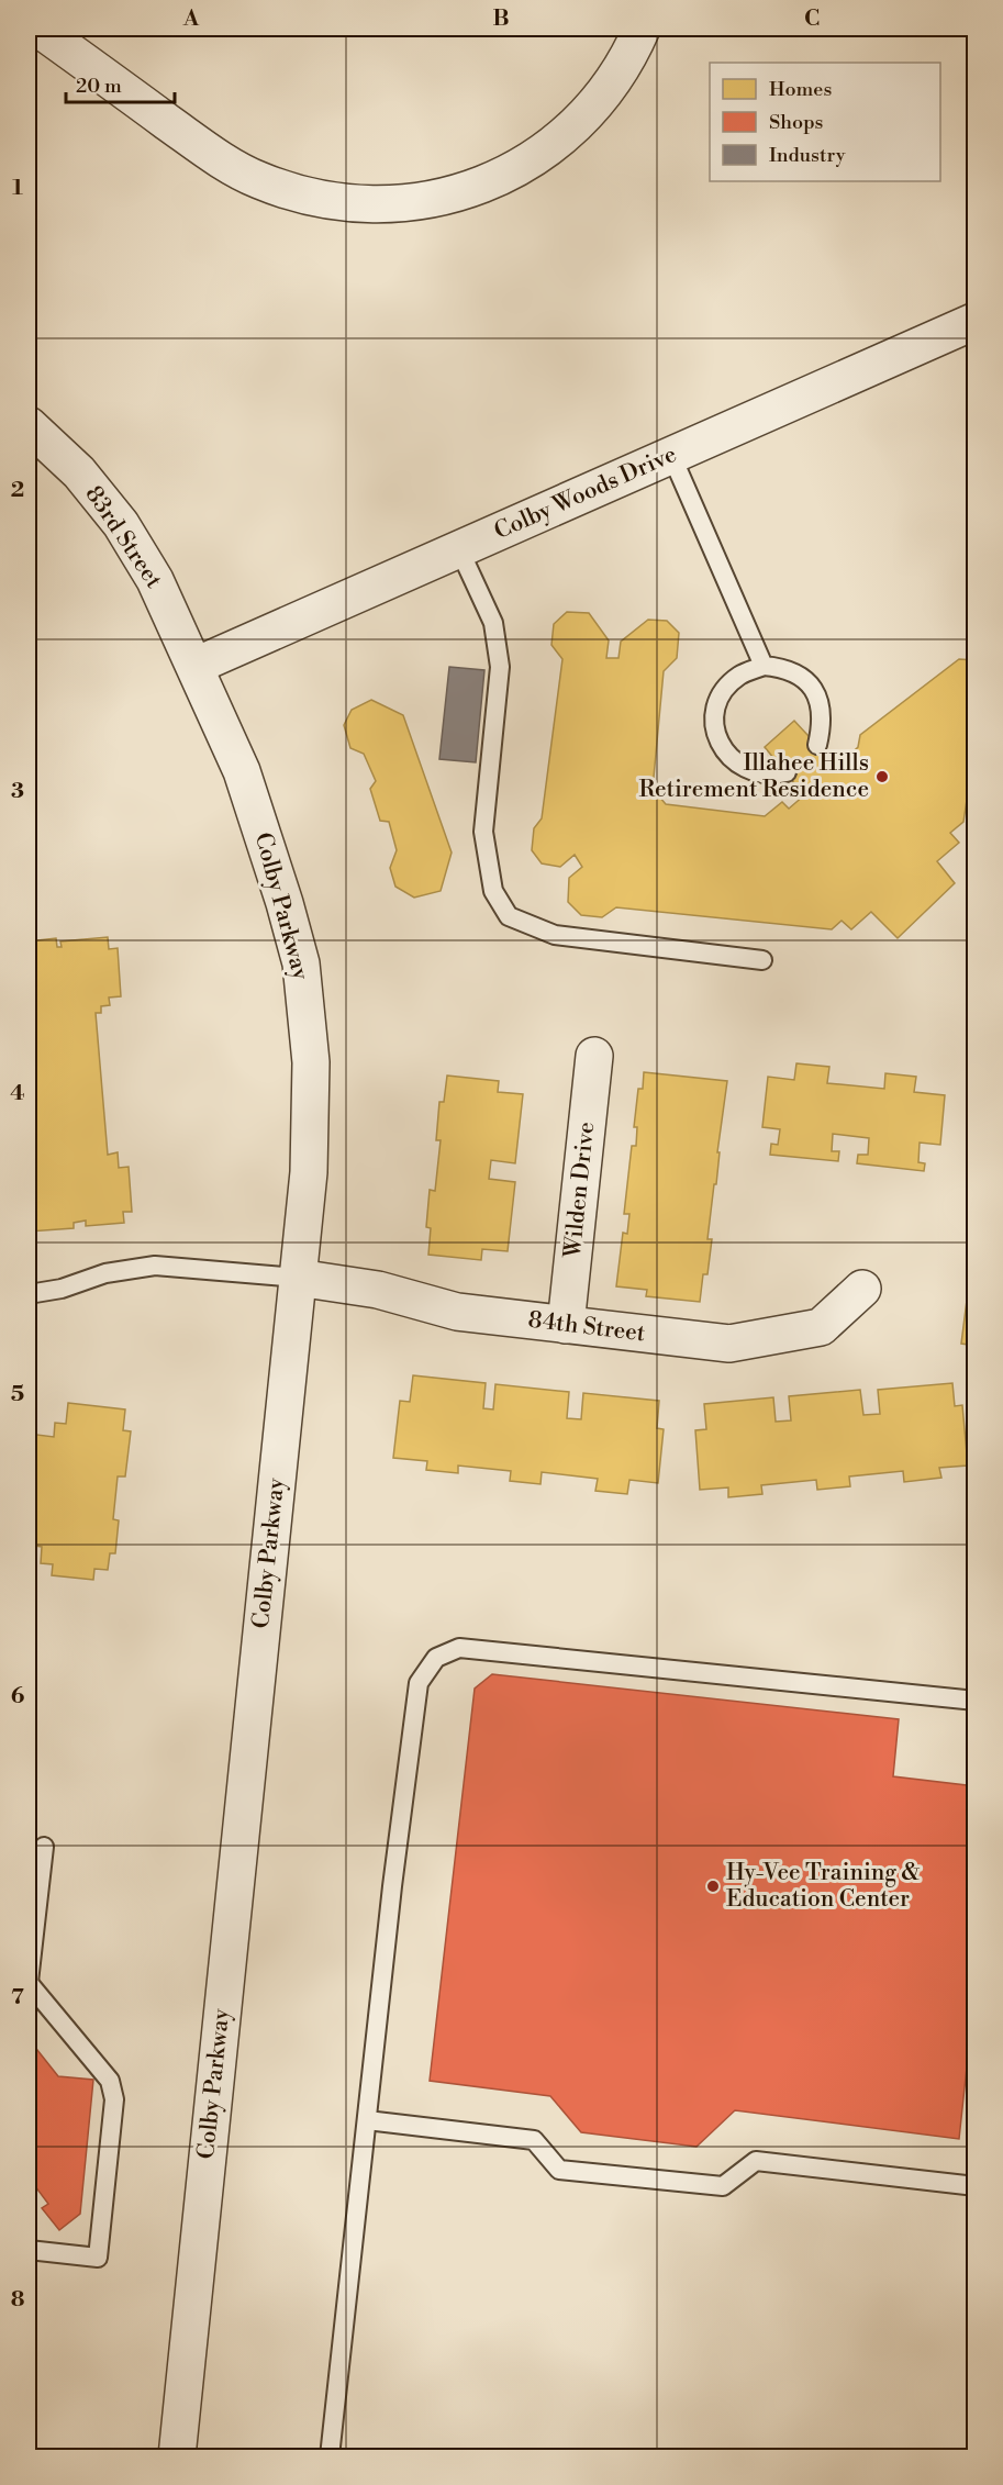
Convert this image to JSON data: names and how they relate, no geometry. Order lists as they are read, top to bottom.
{
  "streets": {
    "street": [
      "Colby Woods Drive",
      "83rd Street",
      "Colby Parkway",
      "Wilden Drive",
      "84th Street"
    ]
  },
  "crossings": [
    ["Colby Woods Drive", "83rd Street"],
    ["Colby Woods Drive", "Colby Parkway"],
    ["83rd Street", "Colby Parkway"],
    ["Colby Parkway", "84th Street"],
    ["Wilden Drive", "84th Street"]
  ],
  "places": ["Illahee Hills Retirement Residence", "Hy-Vee Training & Education Center"],
  "legend": ["Homes", "Shops", "Industry"],
  "scale_bar": "20 m",
  "grid": {
    "columns": ["A", "B", "C"],
    "rows": [
      "1",
      "2",
      "3",
      "4",
      "5",
      "6",
      "7",
      "8"
    ]
  }
}
